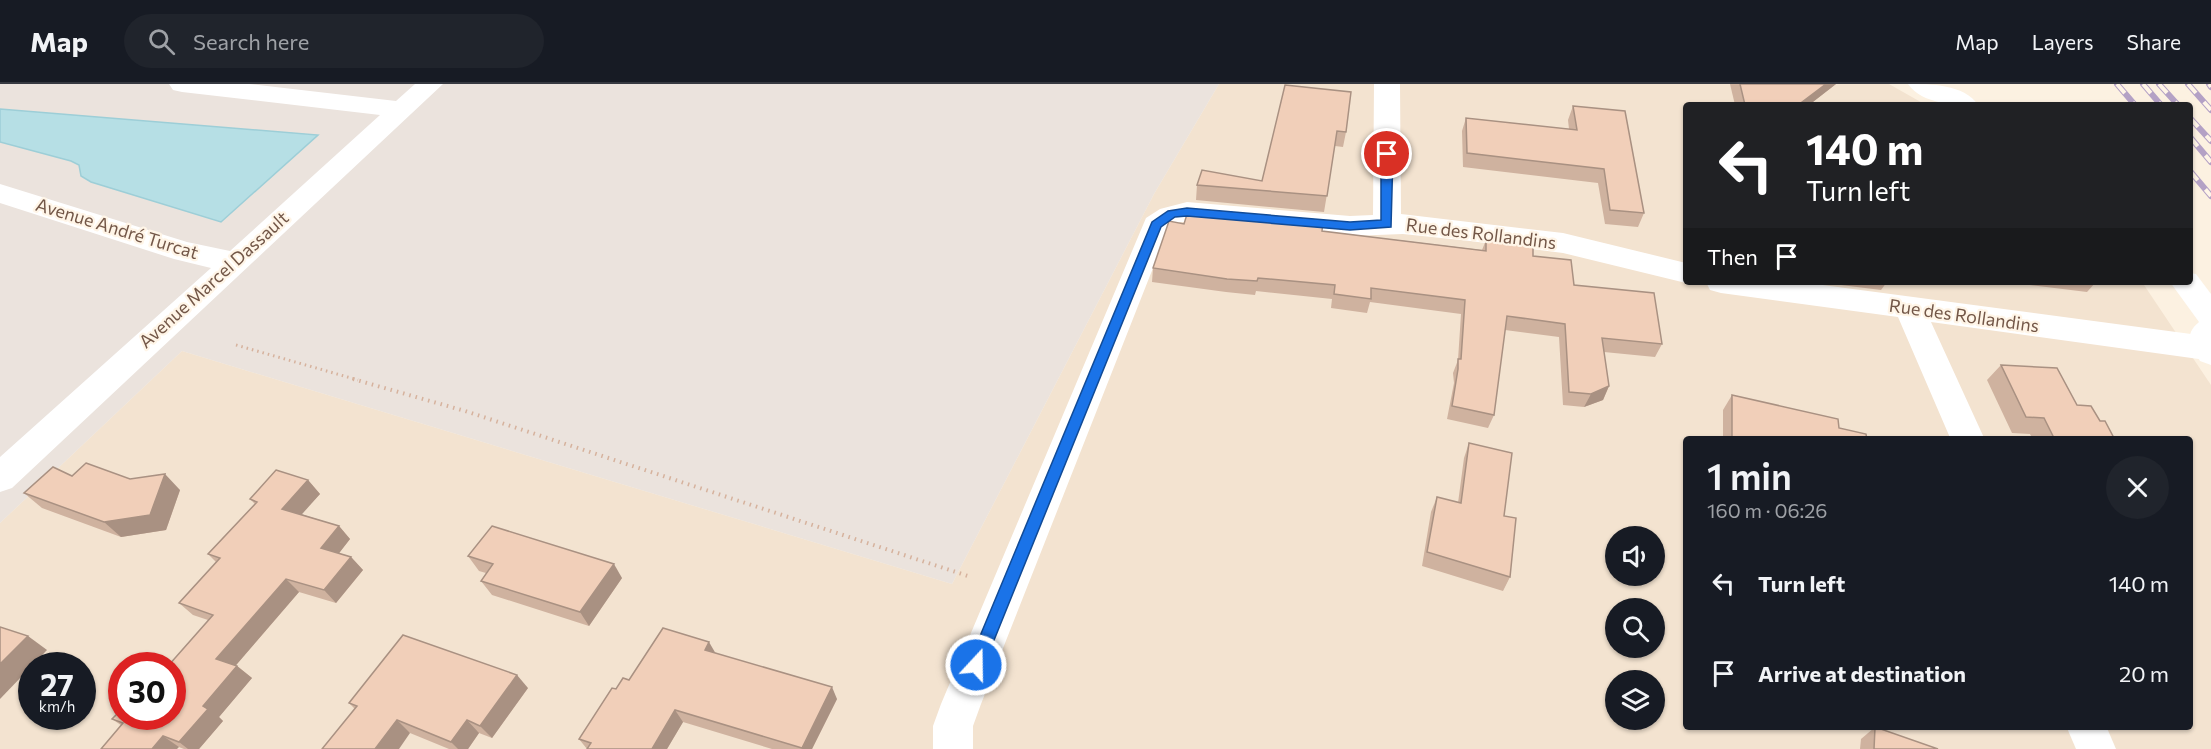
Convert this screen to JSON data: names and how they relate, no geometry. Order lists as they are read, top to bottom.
{
  "streets": {
    "street": ["Avenue André Turcat", "Rue des Rollandins", "Avenue Marcel Dassault"]
  },
  "crossings": [
    ["Avenue André Turcat", "Avenue Marcel Dassault"]
  ],
  "page": {
    "header": "Map",
    "search": "Search here",
    "nav": ["Map", "Layers", "Share"],
    "turn": ["140 m", "Turn left"],
    "then": "Then",
    "heading": ["1 min", "160 m · 06:26"],
    "list": [
      {
        "name": "Turn left",
        "value": "140 m"
      },
      {
        "name": "Arrive at destination",
        "value": "20 m"
      }
    ],
    "speed": "27 km/h",
    "limit": "30"
  }
}
